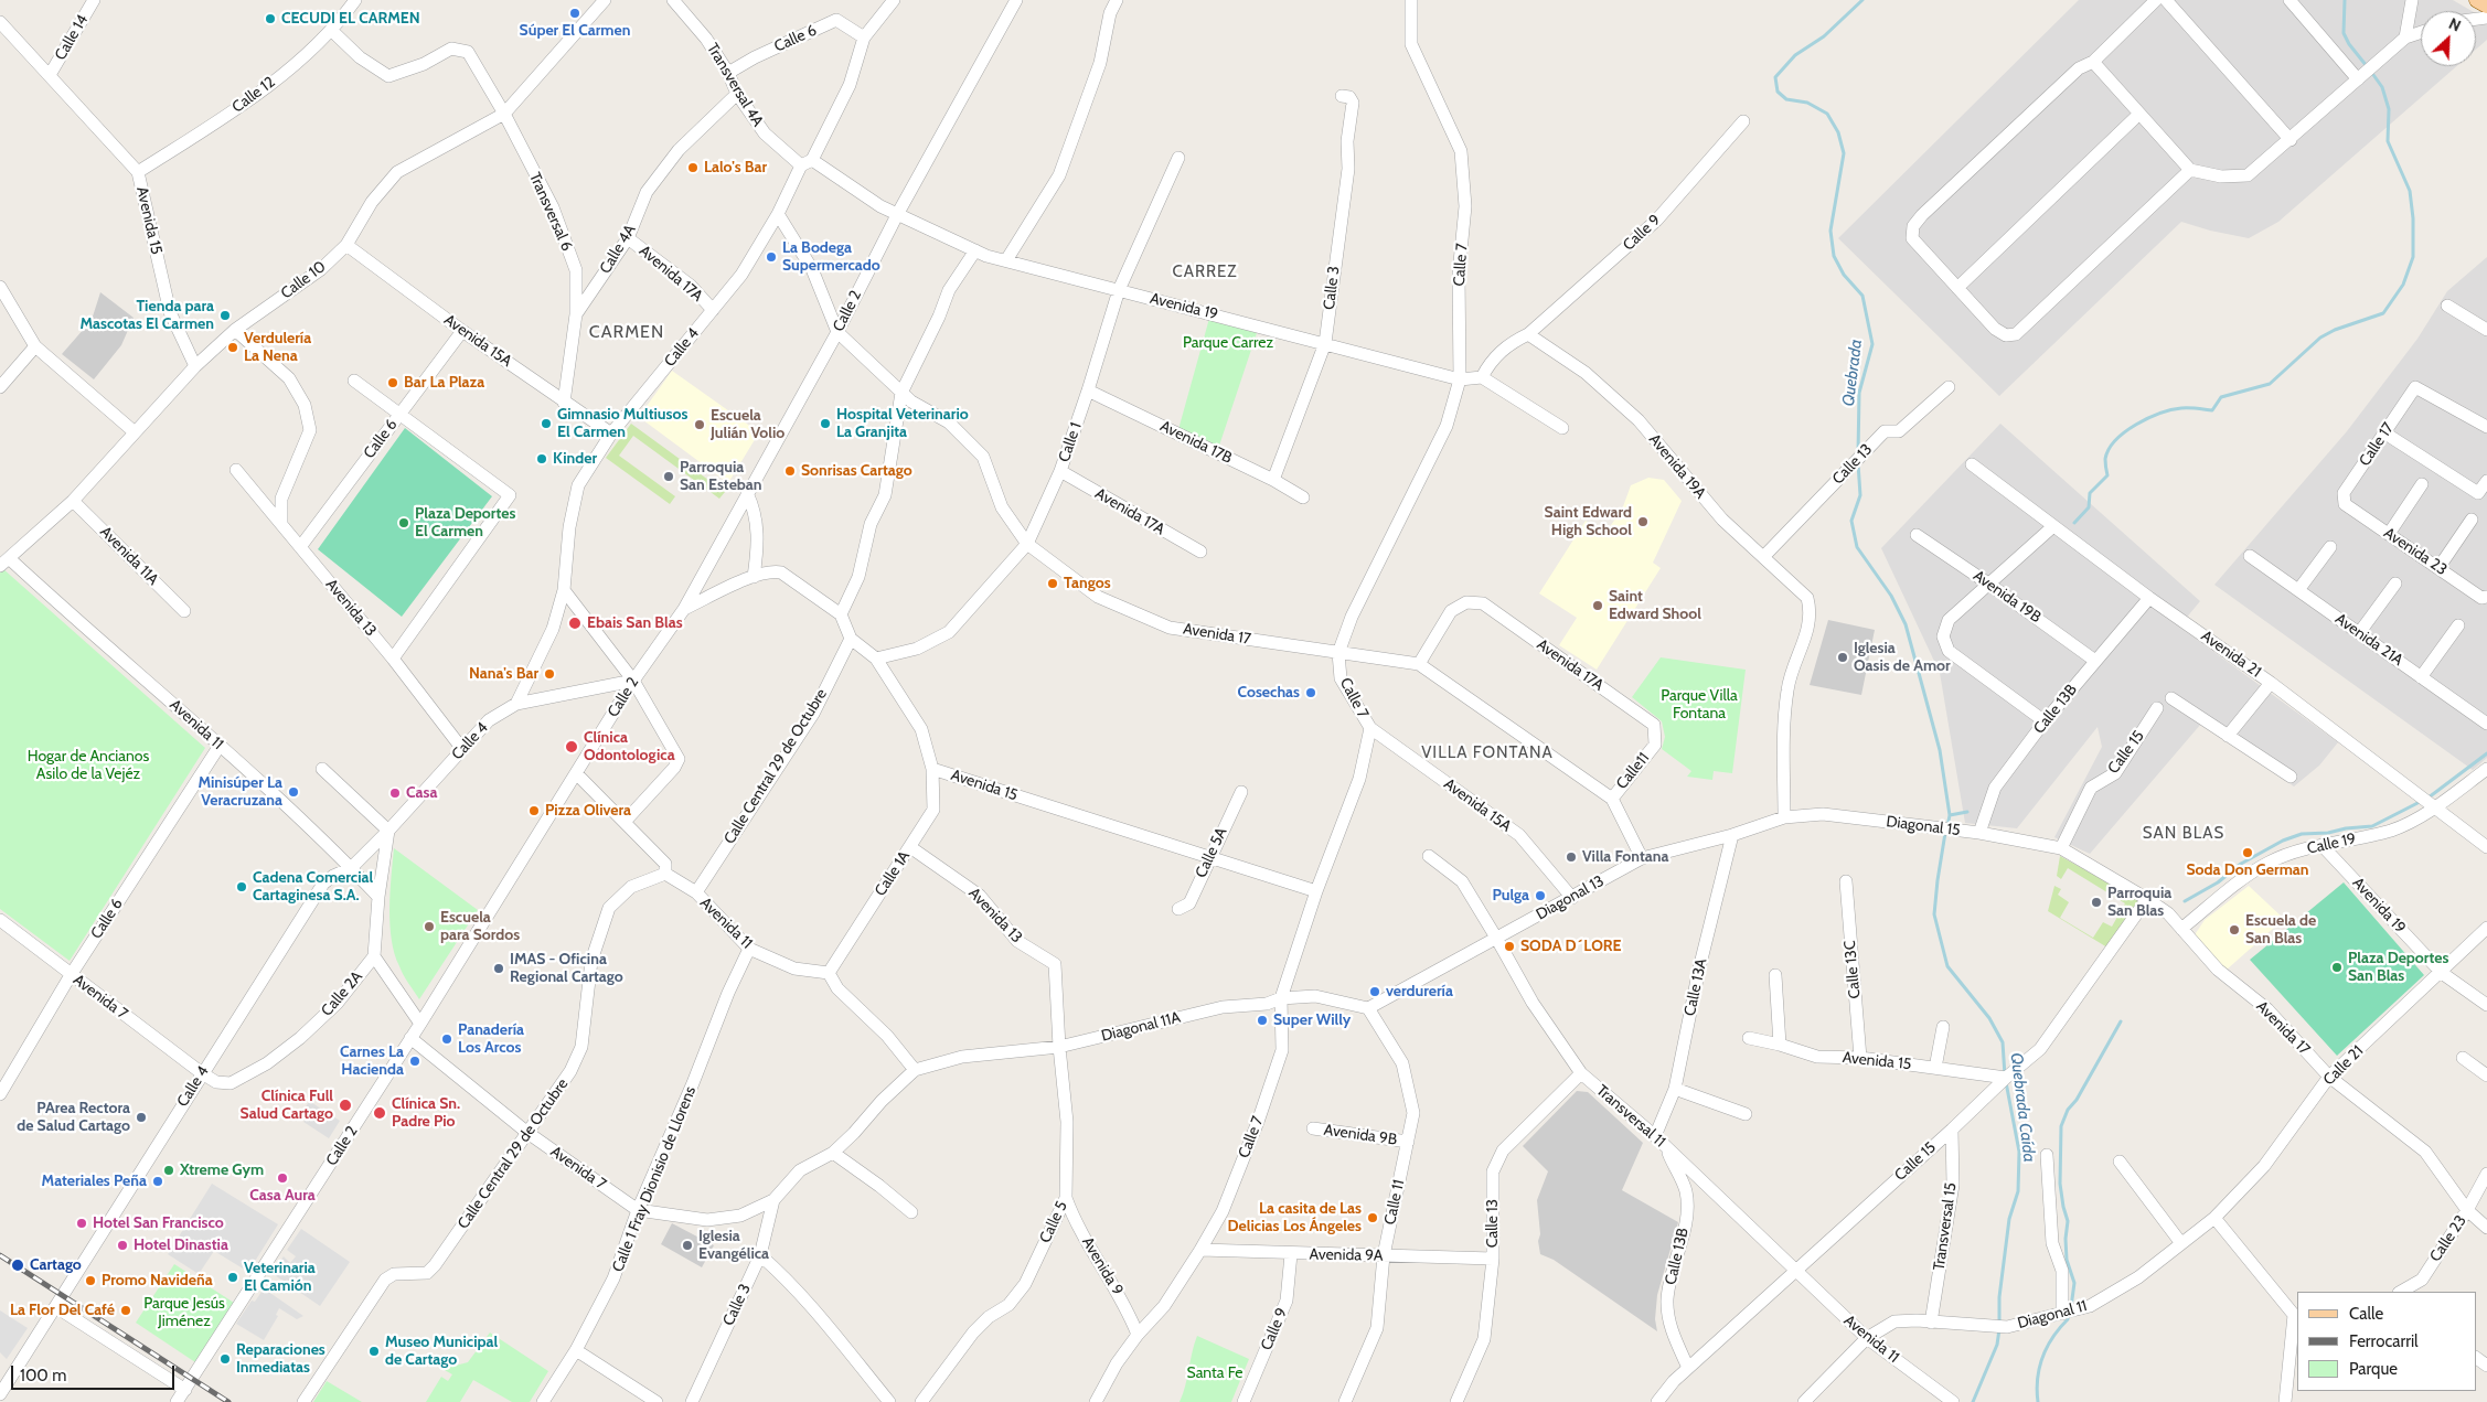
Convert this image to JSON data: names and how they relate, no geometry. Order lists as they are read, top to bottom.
{
  "streets": {
    "street": [
      "Calle 14",
      "Calle 6",
      "Transversal 4A",
      "Calle 12",
      "Transversal 6",
      "Avenida 15",
      "Calle 9",
      "Calle 4A",
      "Calle 7",
      "Avenida 17A",
      "Calle 10",
      "Calle 3",
      "Avenida 19",
      "Calle 2",
      "Avenida 15A",
      "Calle 4",
      "Calle 1",
      "Avenida 17B",
      "Calle 17",
      "Calle 13",
      "Avenida 19A",
      "Avenida 23",
      "Avenida 11A",
      "Avenida 19B",
      "Avenida 13",
      "Avenida 17",
      "Avenida 21A",
      "Avenida 21",
      "Calle 13B",
      "Avenida 11",
      "Calle 15",
      "Calle Central 29 de Octubre",
      "Calle11",
      "Diagonal 15",
      "Calle 19",
      "Calle 5A",
      "Calle 1A",
      "Diagonal 13",
      "Calle 13C",
      "Calle 13A",
      "Calle 2A",
      "Avenida 7",
      "Diagonal 11A",
      "Calle 21",
      "Transversal 11",
      "Avenida 9B",
      "Calle 1 Fray Dionisio de Llorens",
      "Calle 11",
      "Calle 5",
      "Transversal 15",
      "Calle 23",
      "Avenida 9A",
      "Avenida 9",
      "Diagonal 11"
    ]
  },
  "crossings": [
    ["Calle 14", "Avenida 15"],
    ["Calle 6", "Transversal 4A"],
    ["Calle 6", "Avenida 15A"],
    ["Calle 6", "Calle 4"],
    ["Calle 6", "Avenida 13"],
    ["Calle 6", "Avenida 11"],
    ["Calle 6", "Avenida 7"],
    ["Transversal 4A", "Calle 4A"],
    ["Transversal 4A", "Avenida 19"],
    ["Transversal 4A", "Calle 4"],
    ["Calle 12", "Avenida 15"],
    ["Transversal 6", "Calle 4A"],
    ["Transversal 6", "Calle 10"],
    ["Avenida 15", "Calle 7"],
    ["Avenida 15", "Calle 10"],
    ["Avenida 15", "Calle 1"],
    ["Avenida 15", "Calle 15"],
    ["Avenida 15", "Calle Central 29 de Octubre"],
    ["Avenida 15", "Calle 5A"],
    ["Avenida 15", "Calle 1A"],
    ["Avenida 15", "Calle 13C"],
    ["Calle 9", "Avenida 19"],
    ["Calle 9", "Avenida 19A"],
    ["Calle 9", "Avenida 9A"],
    ["Calle 4A", "Avenida 17A"],
    ["Calle 4A", "Avenida 15A"],
    ["Calle 7", "Avenida 19"],
    ["Calle 7", "Avenida 15A"],
    ["Calle 7", "Avenida 17"],
    ["Calle 7", "Diagonal 11A"],
    ["Calle 7", "Avenida 9A"],
    ["Calle 7", "Avenida 9"],
    ["Avenida 17A", "Calle 4"],
    ["Avenida 17A", "Calle 1"],
    ["Avenida 17A", "Avenida 17"],
    ["Avenida 17A", "Calle11"],
    ["Calle 10", "Avenida 15A"],
    ["Calle 10", "Avenida 11A"],
    ["Calle 10", "Avenida 11"],
    ["Calle 3", "Avenida 19"],
    ["Calle 3", "Avenida 17B"],
    ["Calle 3", "Avenida 7"],
    ["Calle 3", "Diagonal 11A"],
    ["Avenida 19", "Calle 2"],
    ["Avenida 19", "Calle 4"],
    ["Avenida 19", "Calle 1"],
    ["Avenida 19", "Calle 19"],
    ["Avenida 19", "Calle 21"],
    ["Calle 2", "Avenida 17"],
    ["Calle 2", "Avenida 11"],
    ["Calle 2", "Avenida 7"],
    ["Avenida 15A", "Calle 4"],
    ["Avenida 15A", "Diagonal 13"],
    ["Calle 4", "Avenida 13"],
    ["Calle 4", "Avenida 11"],
    ["Calle 4", "Calle 2A"],
    ["Calle 4", "Avenida 7"],
    ["Calle 1", "Avenida 17B"],
    ["Calle 1", "Avenida 17"],
    ["Calle 17", "Avenida 23"],
    ["Calle 13", "Avenida 19A"],
    ["Calle 13", "Transversal 11"],
    ["Calle 13", "Avenida 9A"],
    ["Avenida 19A", "Diagonal 15"],
    ["Avenida 19A", "Diagonal 13"],
    ["Avenida 19B", "Calle 13B"],
    ["Avenida 13", "Calle 1A"],
    ["Avenida 13", "Calle 5"],
    ["Avenida 17", "Calle 15"],
    ["Avenida 17", "Calle11"],
    ["Avenida 17", "Diagonal 15"],
    ["Avenida 17", "Calle 19"],
    ["Avenida 17", "Diagonal 13"],
    ["Avenida 17", "Calle 21"],
    ["Avenida 17", "Calle 23"],
    ["Avenida 21", "Calle 13B"],
    ["Avenida 21", "Calle 19"],
    ["Calle 13B", "Calle 15"],
    ["Calle 13B", "Diagonal 15"],
    ["Calle 13B", "Transversal 11"],
    ["Avenida 11", "Calle 15"],
    ["Avenida 11", "Calle Central 29 de Octubre"],
    ["Avenida 11", "Calle 1A"],
    ["Avenida 11", "Calle 2A"],
    ["Avenida 11", "Transversal 11"],
    ["Avenida 11", "Calle 1 Fray Dionisio de Llorens"],
    ["Avenida 11", "Diagonal 11"],
    ["Calle 15", "Diagonal 15"],
    ["Calle 15", "Transversal 11"],
    ["Calle 15", "Transversal 15"],
    ["Calle Central 29 de Octubre", "Avenida 7"],
    ["Diagonal 15", "Diagonal 13"],
    ["Diagonal 13", "Calle 13A"],
    ["Diagonal 13", "Diagonal 11A"],
    ["Diagonal 13", "Transversal 11"],
    ["Diagonal 13", "Calle 11"],
    ["Calle 13A", "Transversal 11"],
    ["Calle 2A", "Avenida 7"],
    ["Avenida 7", "Calle 1 Fray Dionisio de Llorens"],
    ["Diagonal 11A", "Calle 11"],
    ["Diagonal 11A", "Calle 5"],
    ["Calle 21", "Diagonal 11"],
    ["Avenida 9B", "Calle 11"],
    ["Calle 11", "Avenida 9A"],
    ["Calle 5", "Avenida 9"],
    ["Transversal 15", "Diagonal 11"]
  ],
  "districts": [
    "CARREZ",
    "CARMEN",
    "VILLA FONTANA",
    "SAN BLAS"
  ],
  "water": ["Quebrada", "Quebrada Caída"],
  "parks": [
    "Parque Carrez",
    "Parque Villa Fontana",
    "Hogar de Ancianos Asilo de la Vejéz",
    "Parque Jesús Jiménez",
    "Santa Fe"
  ],
  "places": [
    "Súper El Carmen",
    "CECUDI EL CARMEN",
    "Lalo's Bar",
    "La Bodega Supermercado",
    "Tienda para Mascotas El Carmen",
    "Verdulería La Nena",
    "Bar La Plaza",
    "Gimnasio Multiusos El Carmen",
    "Hospital Veterinario La Granjita",
    "Escuela Julián Volio",
    "Kinder",
    "Sonrisas Cartago",
    "Parroquia San Esteban",
    "Saint Edward High School",
    "Plaza Deportes El Carmen",
    "Tangos",
    "Saint Edward Shool",
    "Ebais San Blas",
    "Iglesia Oasis de Amor",
    "Nana's Bar",
    "Cosechas",
    "Clínica Odontologica",
    "Minisúper La Veracruzana",
    "Casa",
    "Pizza Olivera",
    "Soda Don German",
    "Villa Fontana",
    "Cadena Comercial Cartaginesa S.A.",
    "Pulga",
    "Parroquia San Blas",
    "Escuela para Sordos",
    "Escuela de San Blas",
    "SODA D´LORE",
    "Plaza Deportes San Blas",
    "IMAS - Oficina Regional Cartago",
    "verdurería",
    "Super Willy",
    "Panadería Los Arcos",
    "Carnes La Hacienda",
    "Clínica Full Salud Cartago",
    "Clínica Sn. Padre Pio",
    "PArea Rectora de Salud Cartago",
    "Xtreme Gym",
    "Casa Aura",
    "Materiales Peña",
    "La casita de Las Delicias Los Ángeles",
    "Hotel San Francisco",
    "Hotel Dinastia",
    "Iglesia Evangélica",
    "Cartago",
    "Veterinaria El Camión",
    "Promo Navideña",
    "La Flor Del Café",
    "Museo Municipal de Cartago",
    "Reparaciones Inmediatas"
  ],
  "legend": ["Calle", "Ferrocarril", "Parque"],
  "scale_bar": "100 m",
  "north": "top right"
}
